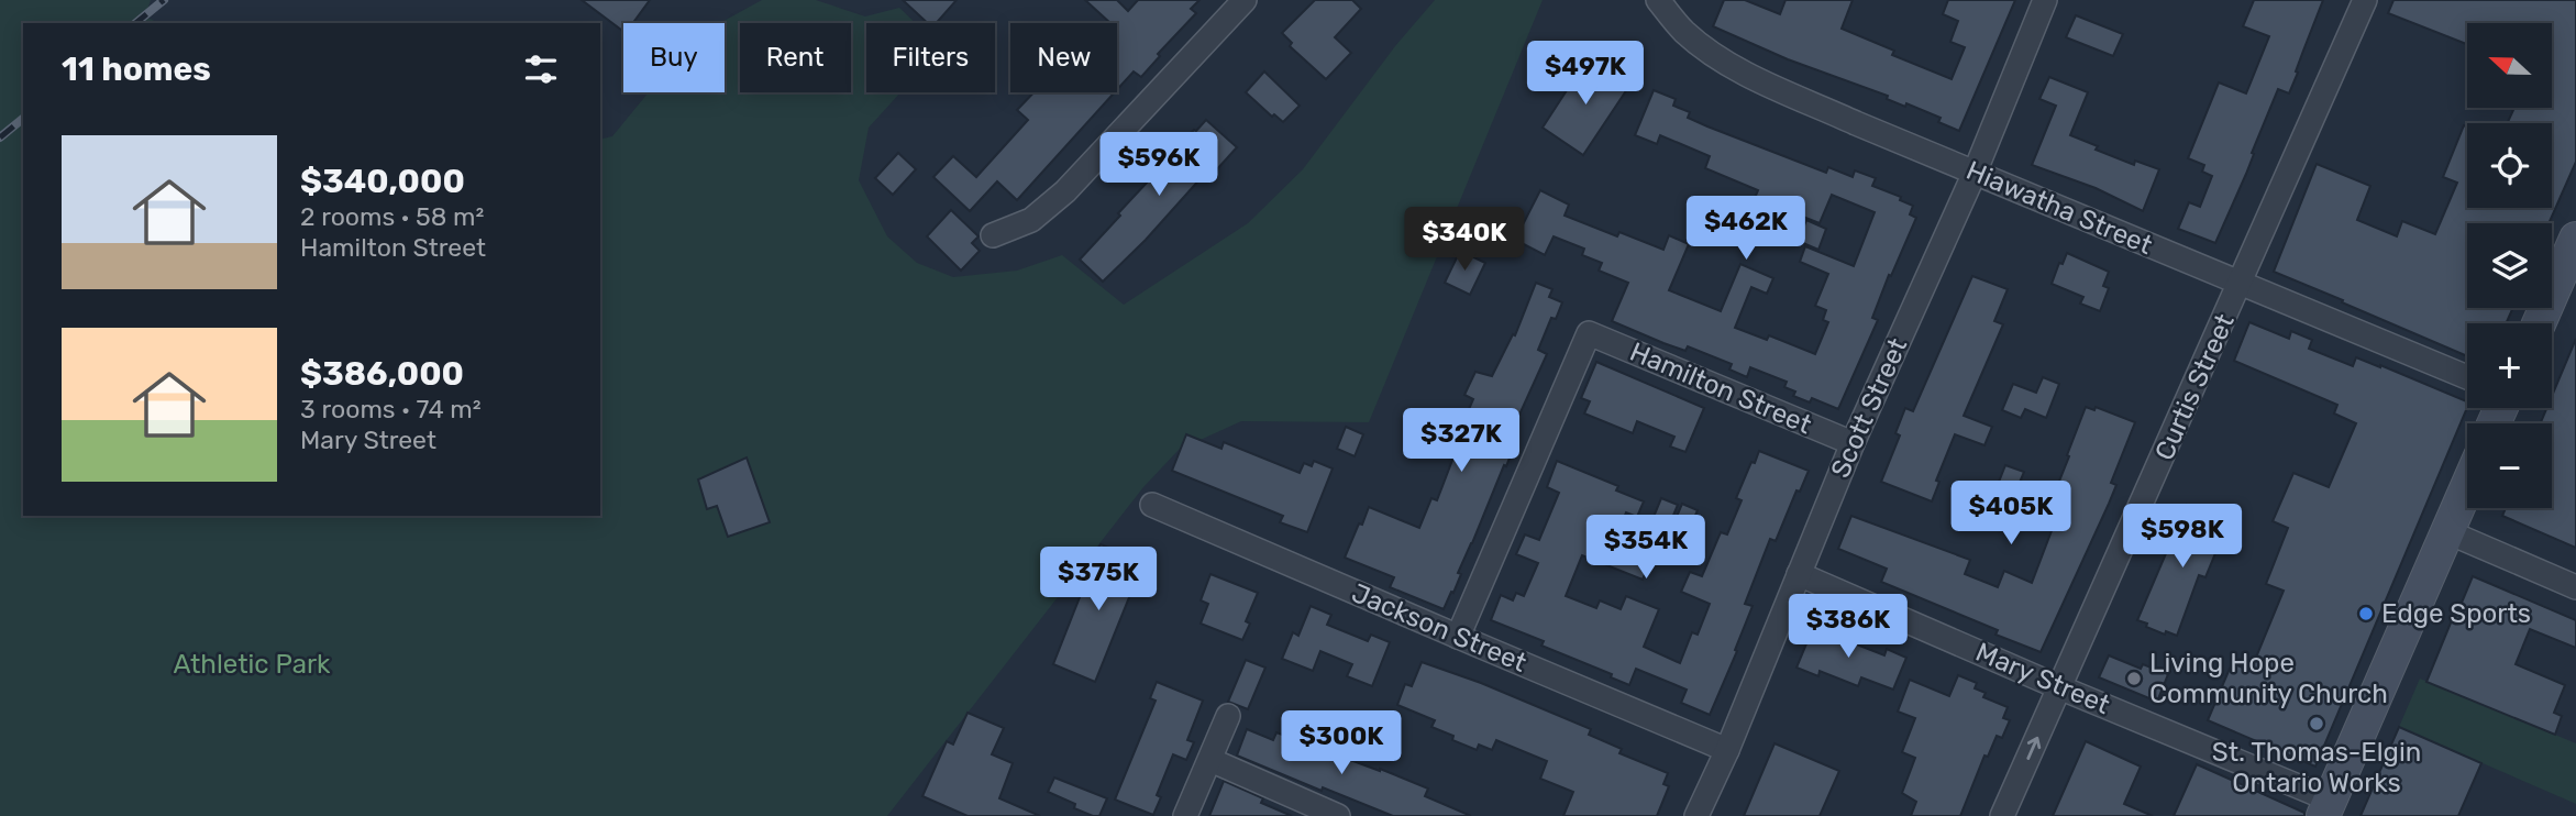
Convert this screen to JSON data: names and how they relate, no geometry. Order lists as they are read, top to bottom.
{
  "streets": {
    "street": [
      "Hiawatha Street",
      "Curtis Street",
      "Hamilton Street",
      "Scott Street",
      "Jackson Street",
      "Mary Street"
    ]
  },
  "crossings": [
    ["Hiawatha Street", "Curtis Street"],
    ["Hiawatha Street", "Scott Street"],
    ["Curtis Street", "Mary Street"],
    ["Hamilton Street", "Scott Street"],
    ["Hamilton Street", "Jackson Street"],
    ["Scott Street", "Jackson Street"],
    ["Scott Street", "Mary Street"]
  ],
  "parks": ["Athletic Park"],
  "places": ["Edge Sports", "Living Hope Community Church", "St. Thomas-Elgin Ontario Works"],
  "north": "left",
  "page": {
    "map_buttons": ["+", "−"],
    "chip": [
      "Buy",
      "Rent",
      "Filters",
      "New"
    ],
    "heading": "11 homes",
    "price": [
      "$497K",
      "$596K",
      "$462K",
      "$340K",
      "$327K",
      "$405K",
      "$598K",
      "$354K",
      "$375K",
      "$386K",
      "$300K"
    ],
    "list": [
      {
        "name": "$340,000",
        "note": "2 rooms · 58 m² · Hamilton Street"
      },
      {
        "name": "$386,000",
        "note": "3 rooms · 74 m² · Mary Street"
      }
    ]
  }
}
